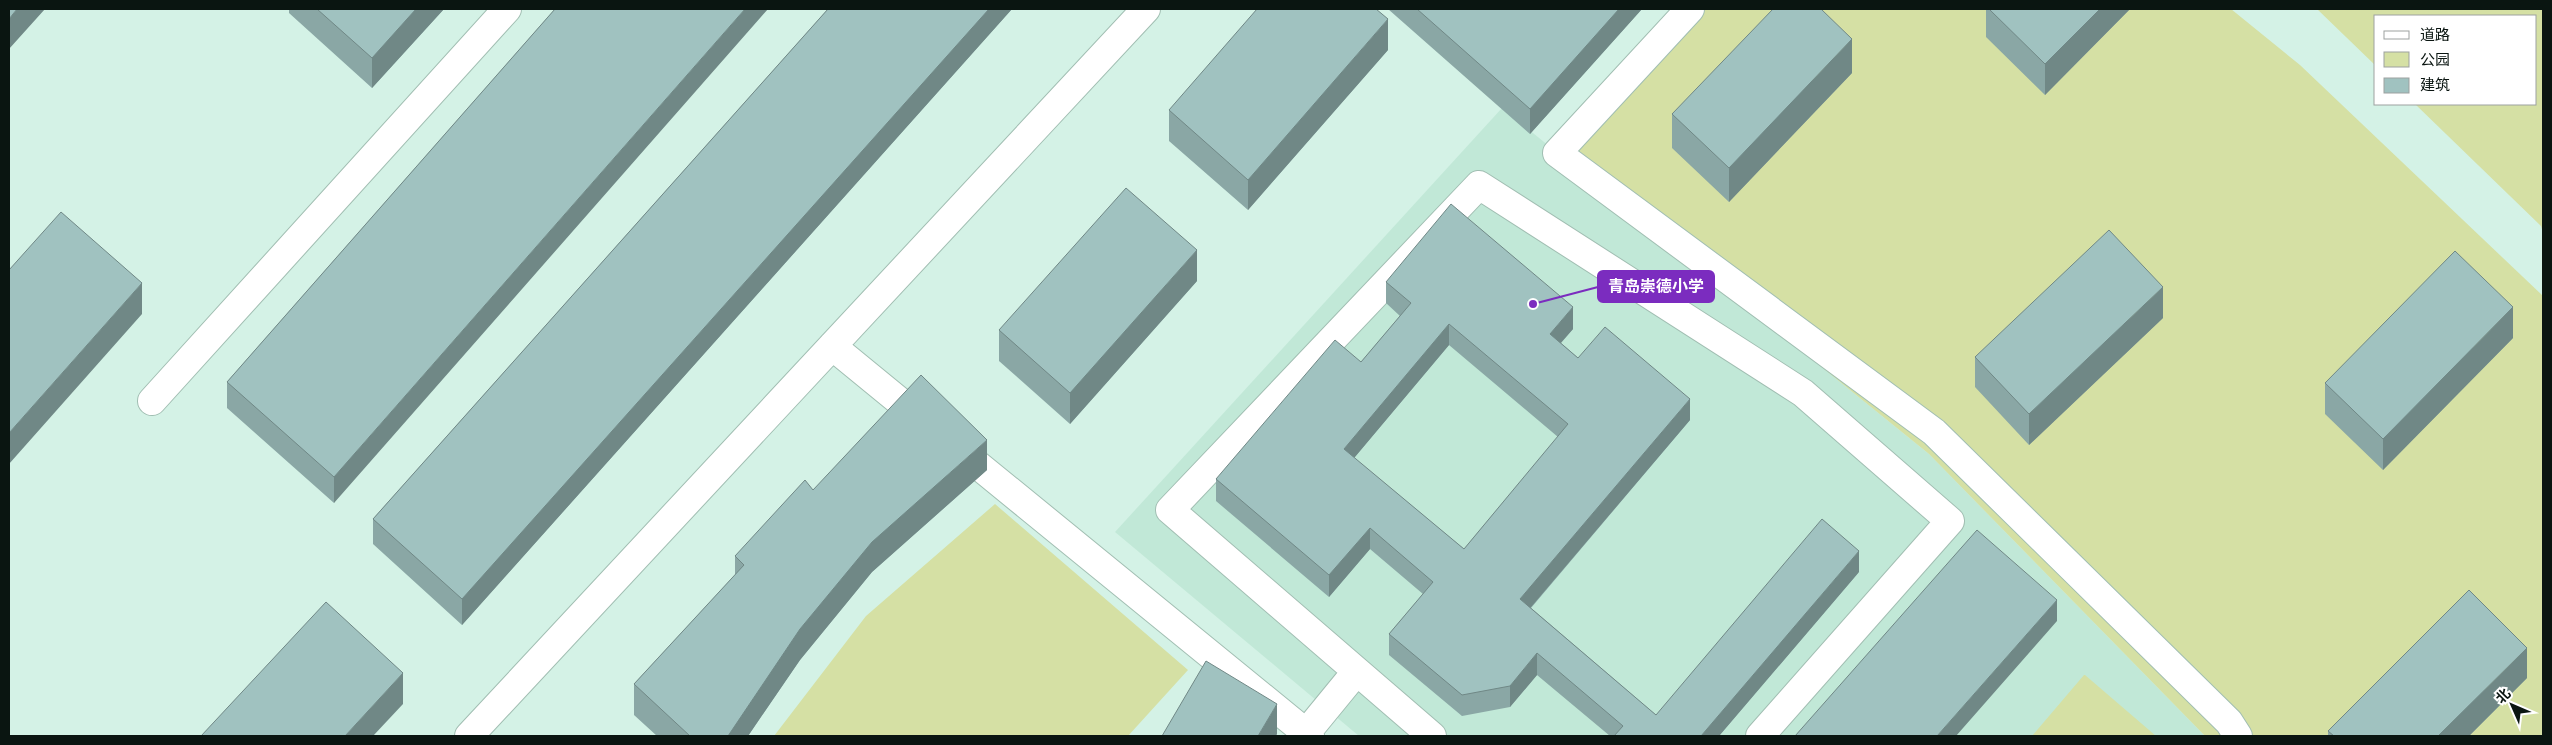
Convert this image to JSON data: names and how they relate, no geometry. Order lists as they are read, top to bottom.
{
  "places": ["青岛崇德小学"],
  "legend": ["道路", "公园", "建筑"],
  "north": "top left"
}
